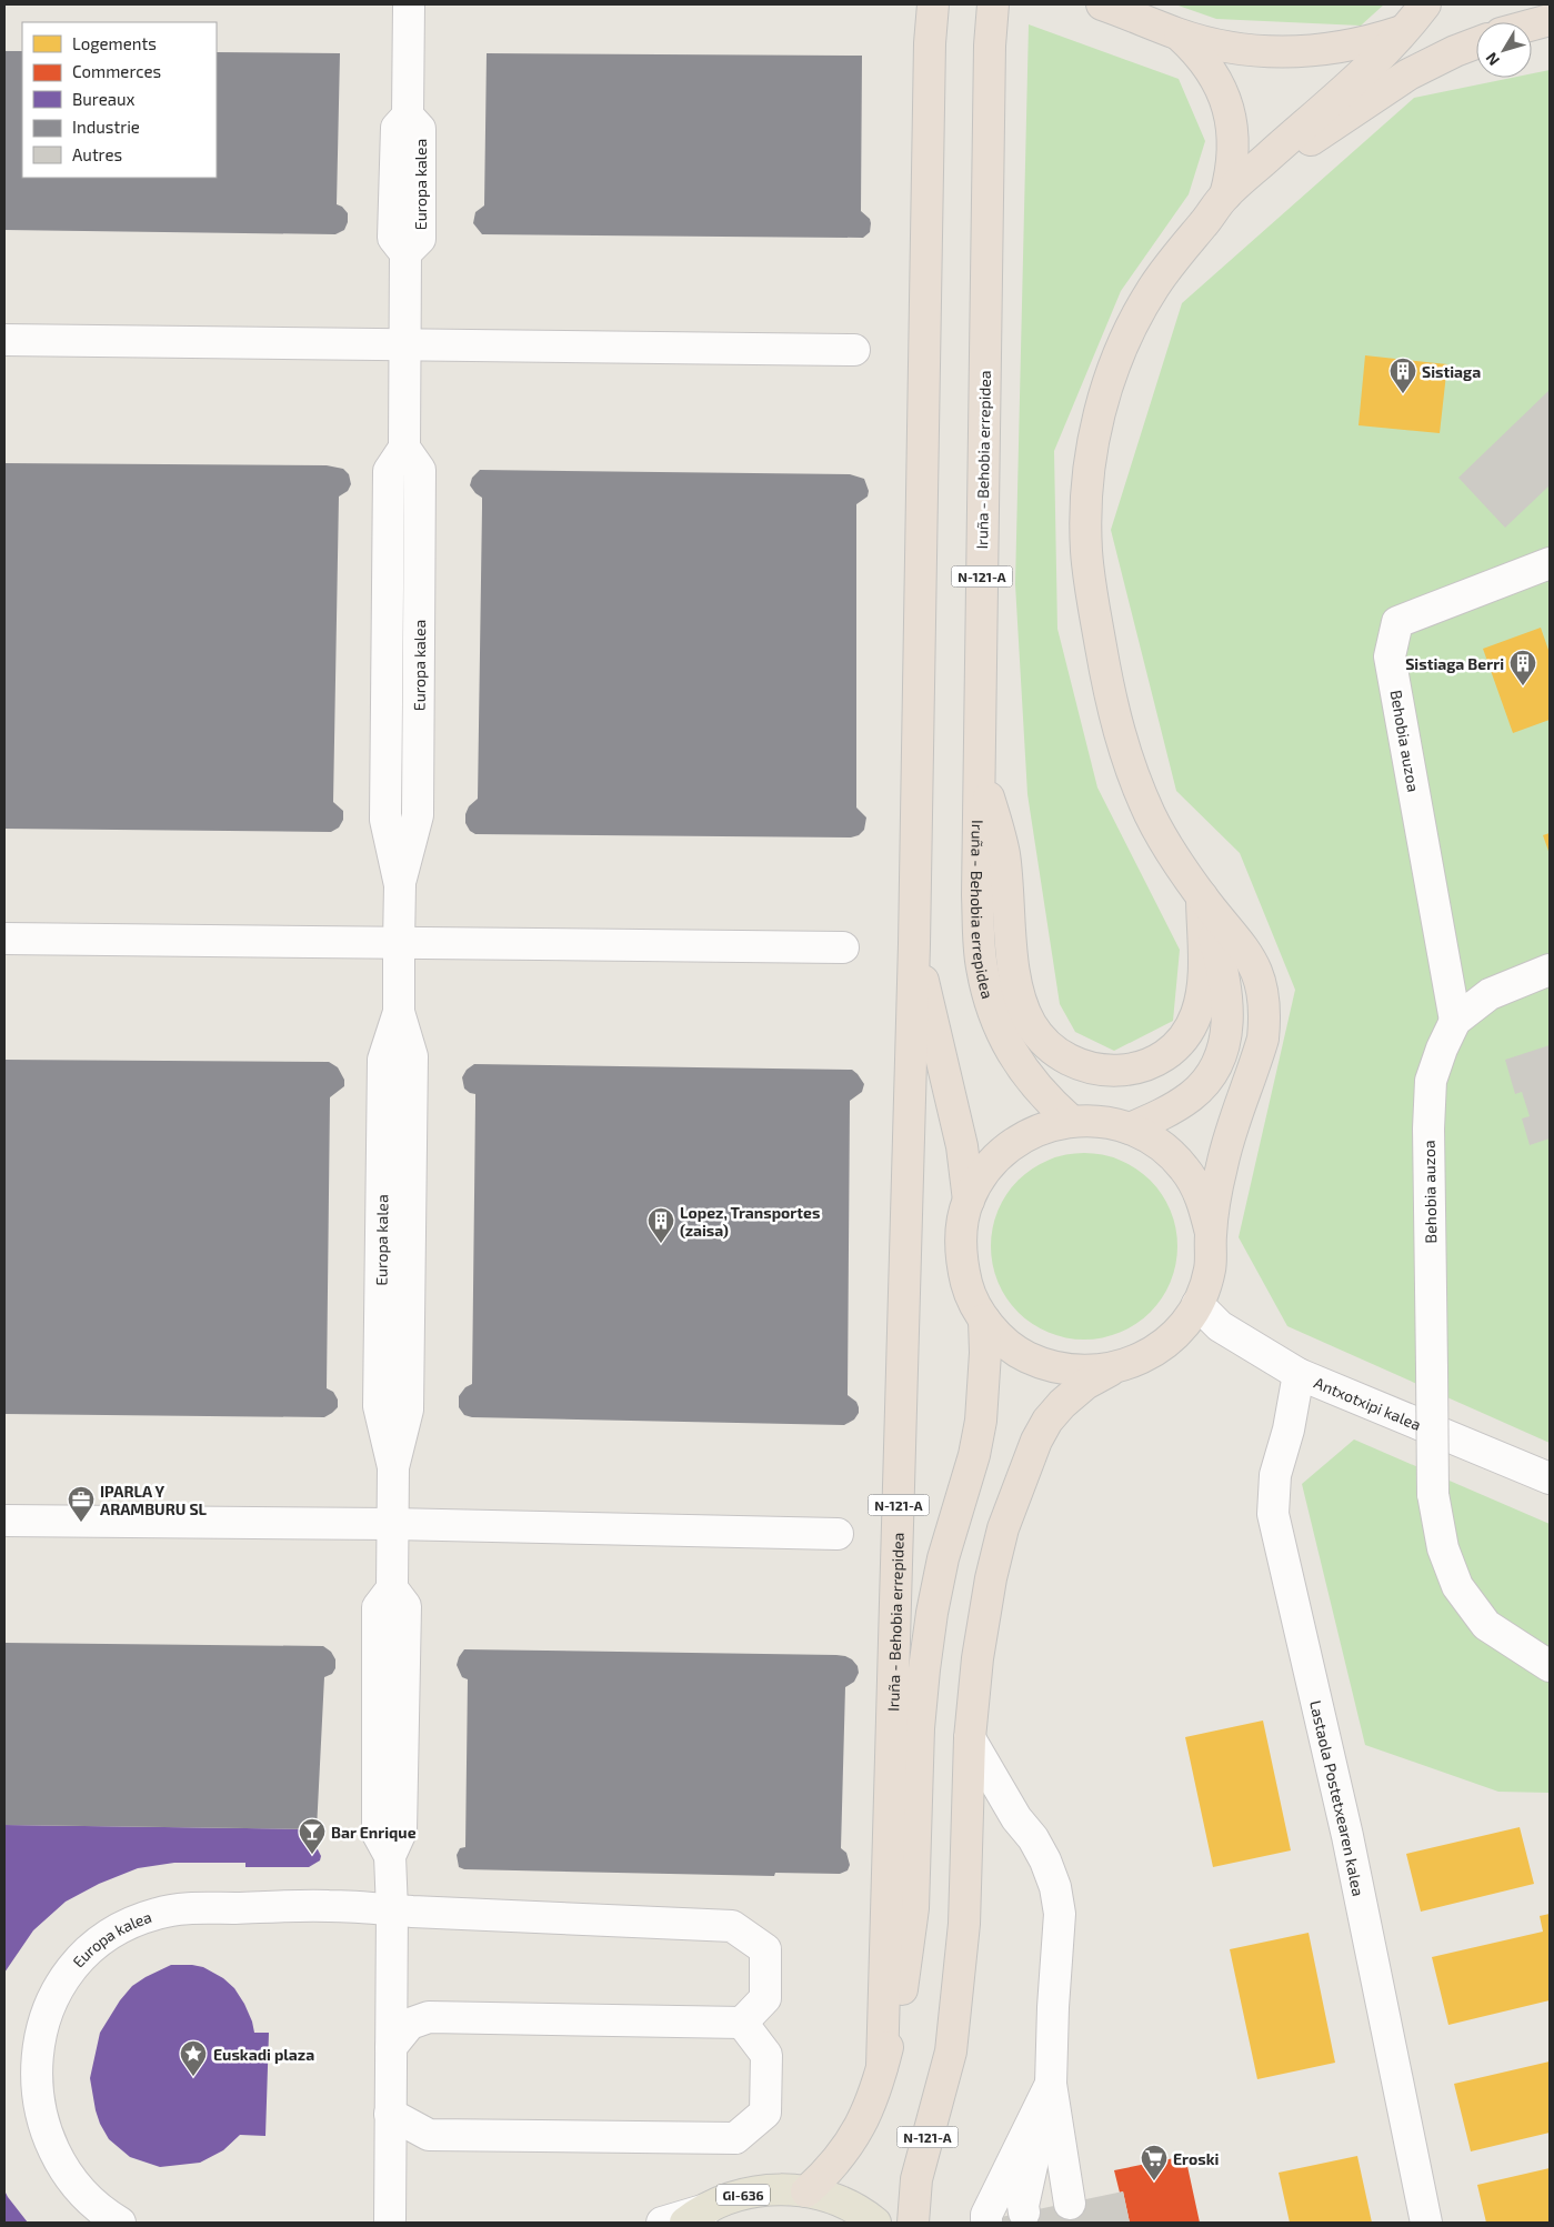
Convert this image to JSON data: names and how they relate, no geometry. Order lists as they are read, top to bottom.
{
  "streets": {
    "highway": ["Iruña - Behobia errepidea", "N-121-A"],
    "main road": ["GI-636"],
    "street": [
      "Europa kalea",
      "Behobia auzoa",
      "Antxotxipi kalea",
      "Lastaola Postetxearen kalea"
    ]
  },
  "crossings": [
    ["Iruña - Behobia errepidea", "N-121-A"],
    ["Iruña - Behobia errepidea", "GI-636"],
    ["N-121-A", "Antxotxipi kalea"],
    ["Antxotxipi kalea", "Lastaola Postetxearen kalea"]
  ],
  "places": {
    "building": ["Sistiaga", "Sistiaga Berri", "Lopez, Transportes (zaisa)"],
    "office": ["IPARLA Y ARAMBURU SL"],
    "bar": ["Bar Enrique"],
    "place": ["Euskadi plaza"],
    "supermarket": ["Eroski"]
  },
  "legend": [
    "Logements",
    "Commerces",
    "Bureaux",
    "Industrie",
    "Autres"
  ],
  "north": "bottom left"
}
